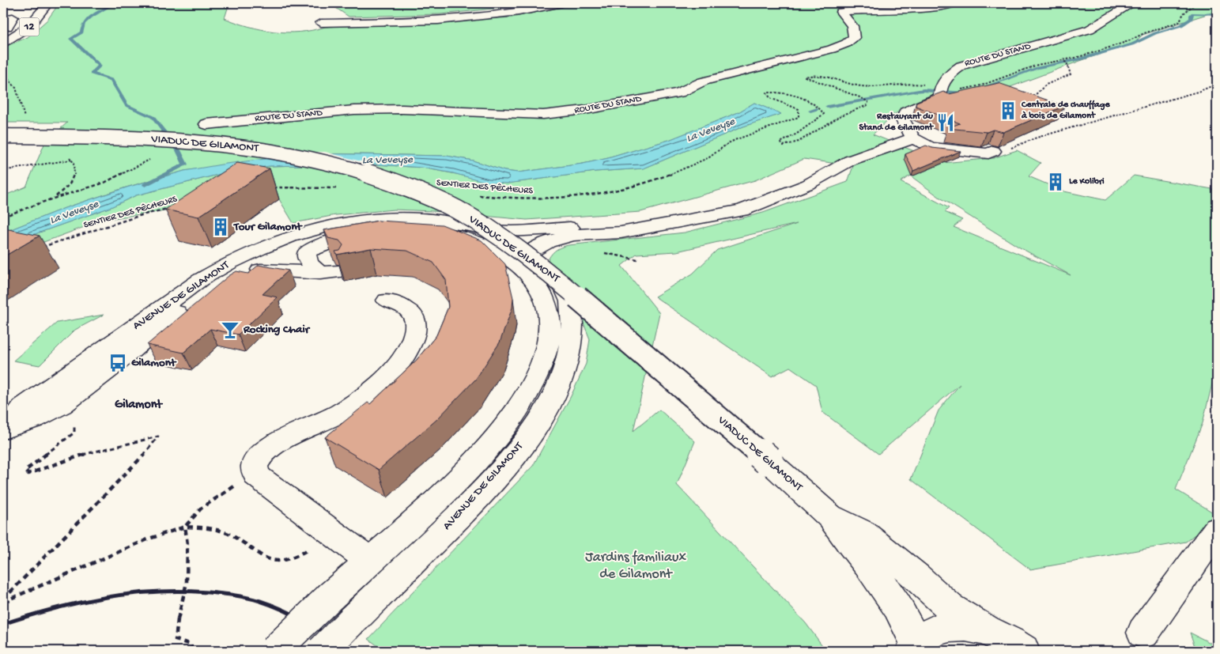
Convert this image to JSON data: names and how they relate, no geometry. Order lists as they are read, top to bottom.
{
  "streets": {
    "street": [
      "12",
      "ROUTE DU STAND",
      "VIADUC DE GILAMONT",
      "AVENUE DE GILAMONT"
    ],
    "path": ["SENTIER DES PÊCHEURS"]
  },
  "crossings": [
    ["ROUTE DU STAND", "SENTIER DES PÊCHEURS"]
  ],
  "districts": ["Gilamont"],
  "water": ["La Veveyse"],
  "parks": ["Jardins familiaux de Gilamont"],
  "places": {
    "building": ["Centrale de chauffage à bois de Gilamont", "Le Kolibri", "Tour Gilamont"],
    "restaurant": ["Restaurant du Stand de Gilamont"],
    "bar": ["Rocking Chair"],
    "bus stop": ["Gilamont"]
  }
}
